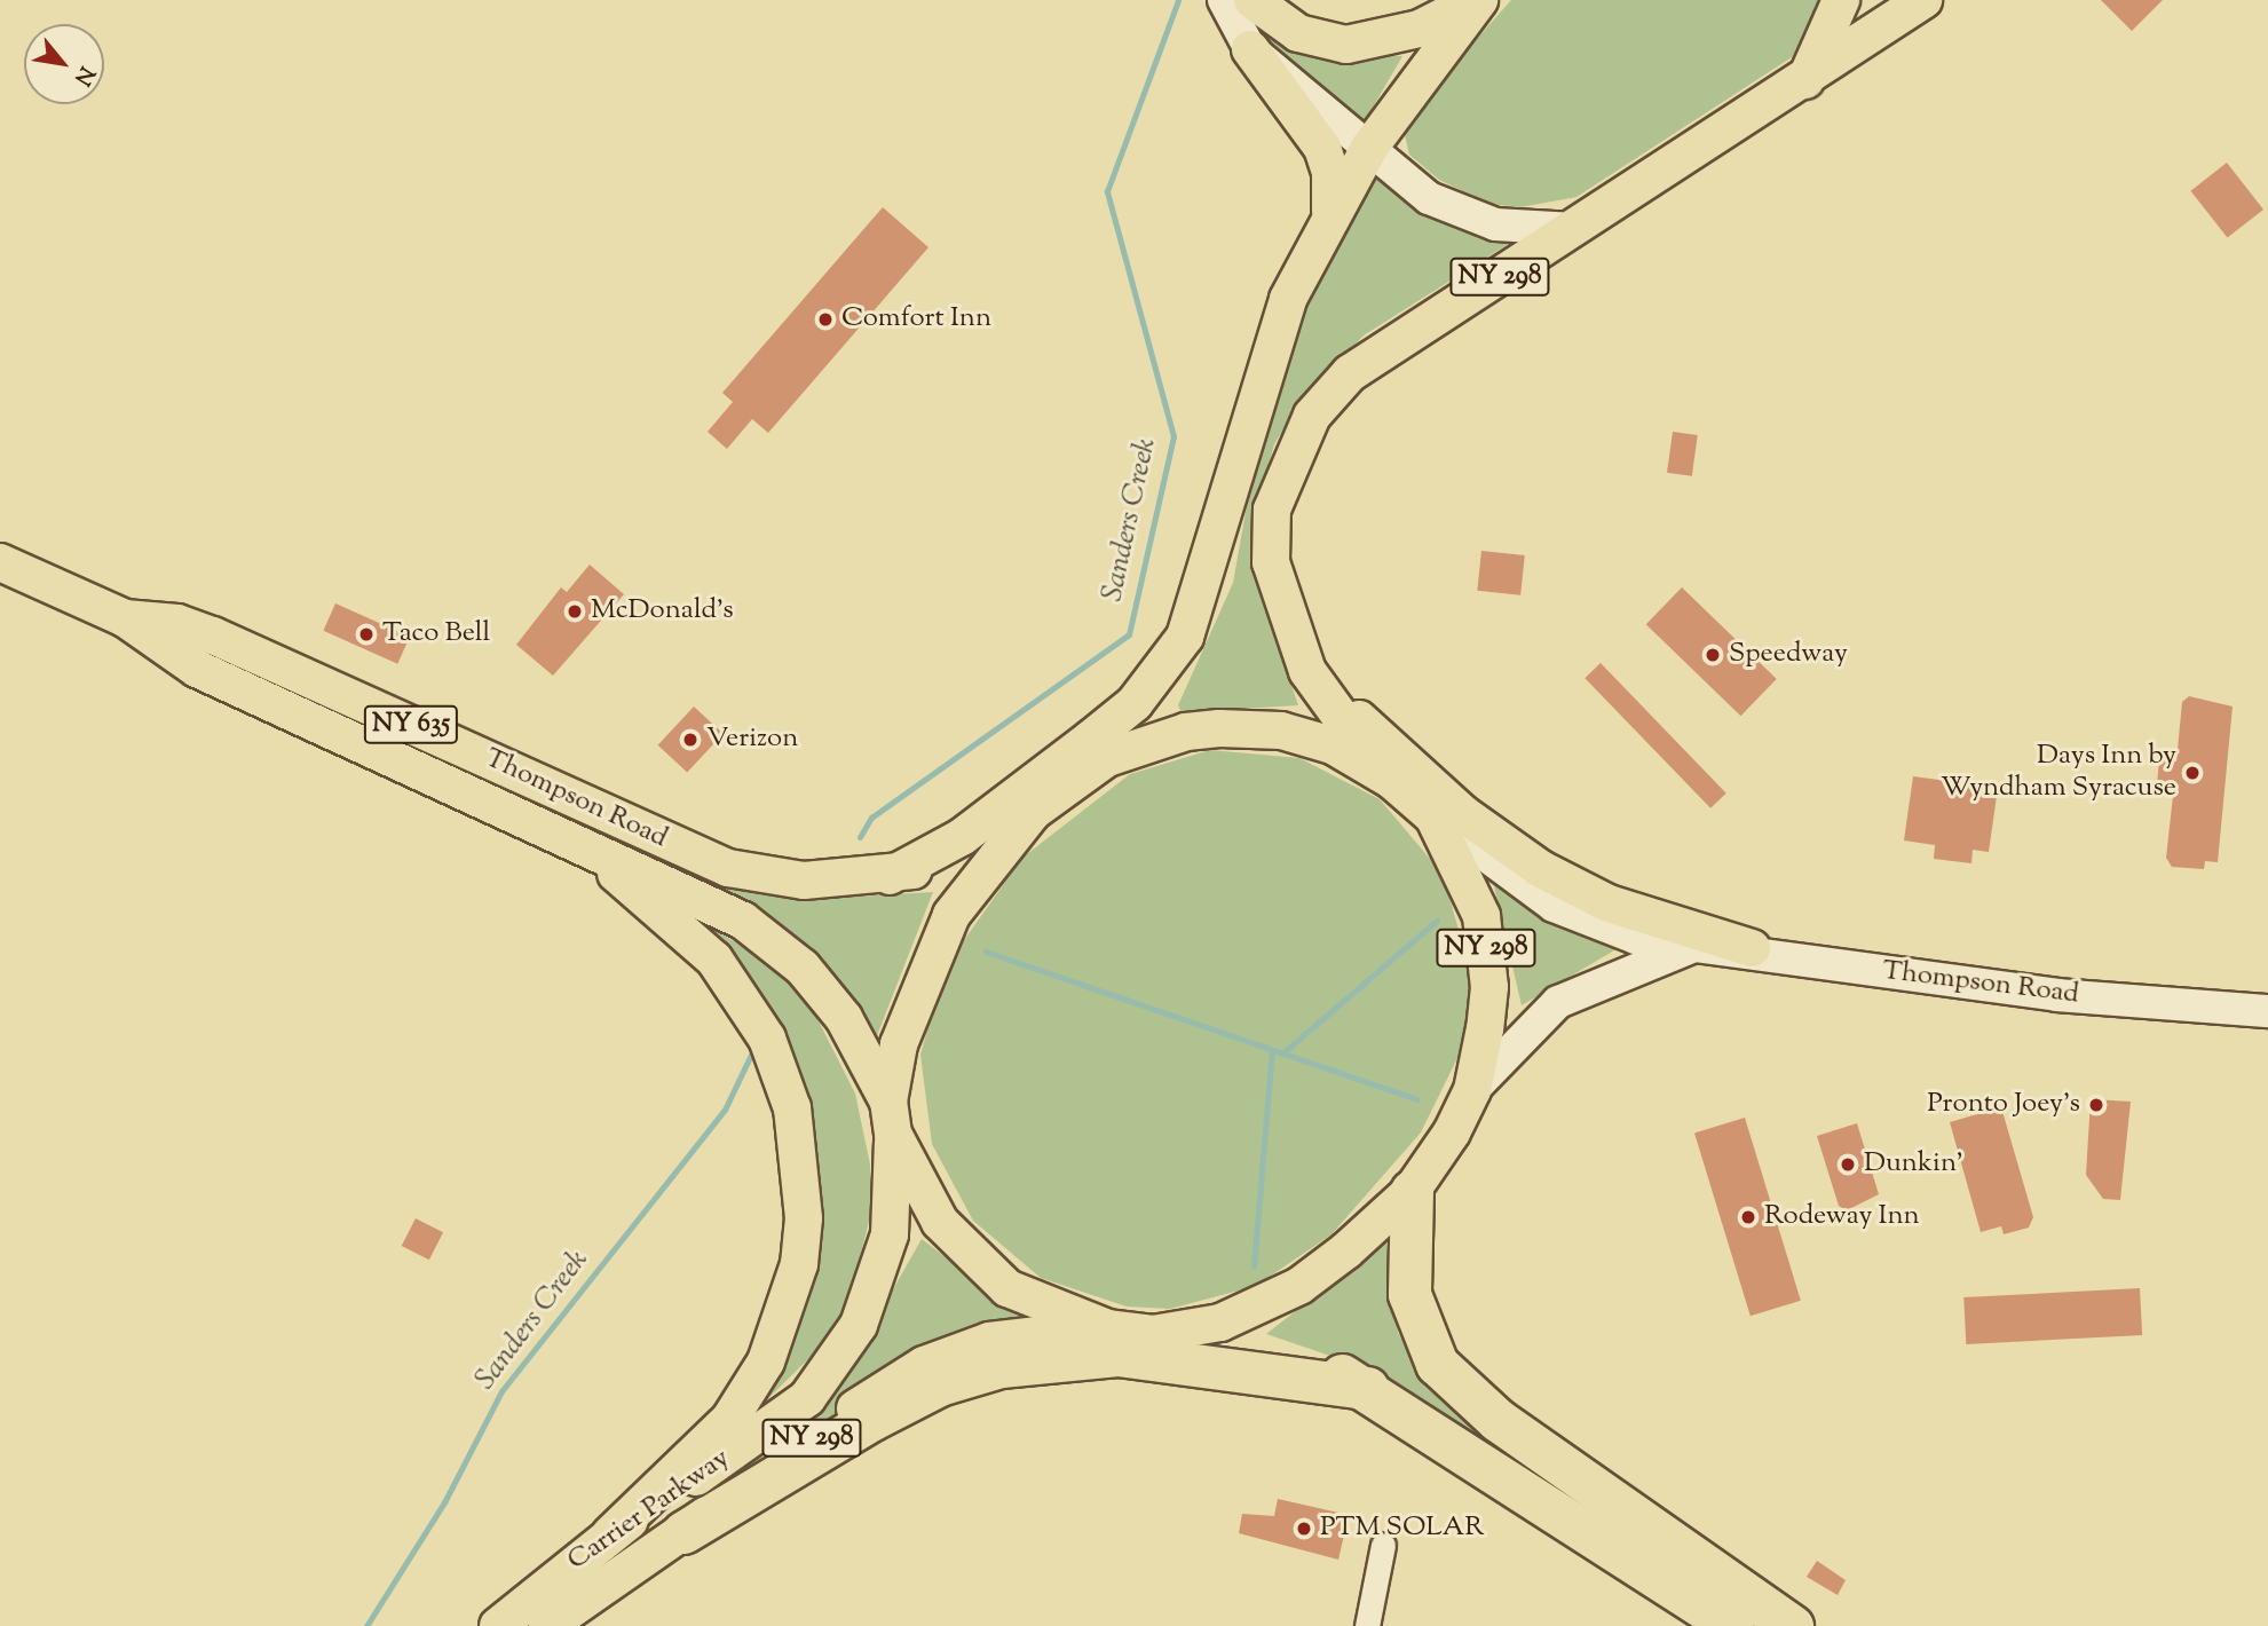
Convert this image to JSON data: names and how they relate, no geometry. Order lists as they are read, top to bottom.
{
  "streets": {
    "main road": [
      "NY 298",
      "NY 635",
      "Thompson Road",
      "Carrier Parkway"
    ]
  },
  "crossings": [
    ["NY 298", "Thompson Road"],
    ["NY 298", "Carrier Parkway"],
    ["Thompson Road", "Carrier Parkway"]
  ],
  "water": ["Sanders Creek"],
  "places": [
    "Comfort Inn",
    "McDonald's",
    "Taco Bell",
    "Speedway",
    "Verizon",
    "Days Inn by Wyndham Syracuse",
    "Pronto Joey's",
    "Dunkin'",
    "Rodeway Inn",
    "PTM SOLAR"
  ],
  "north": "bottom right"
}
